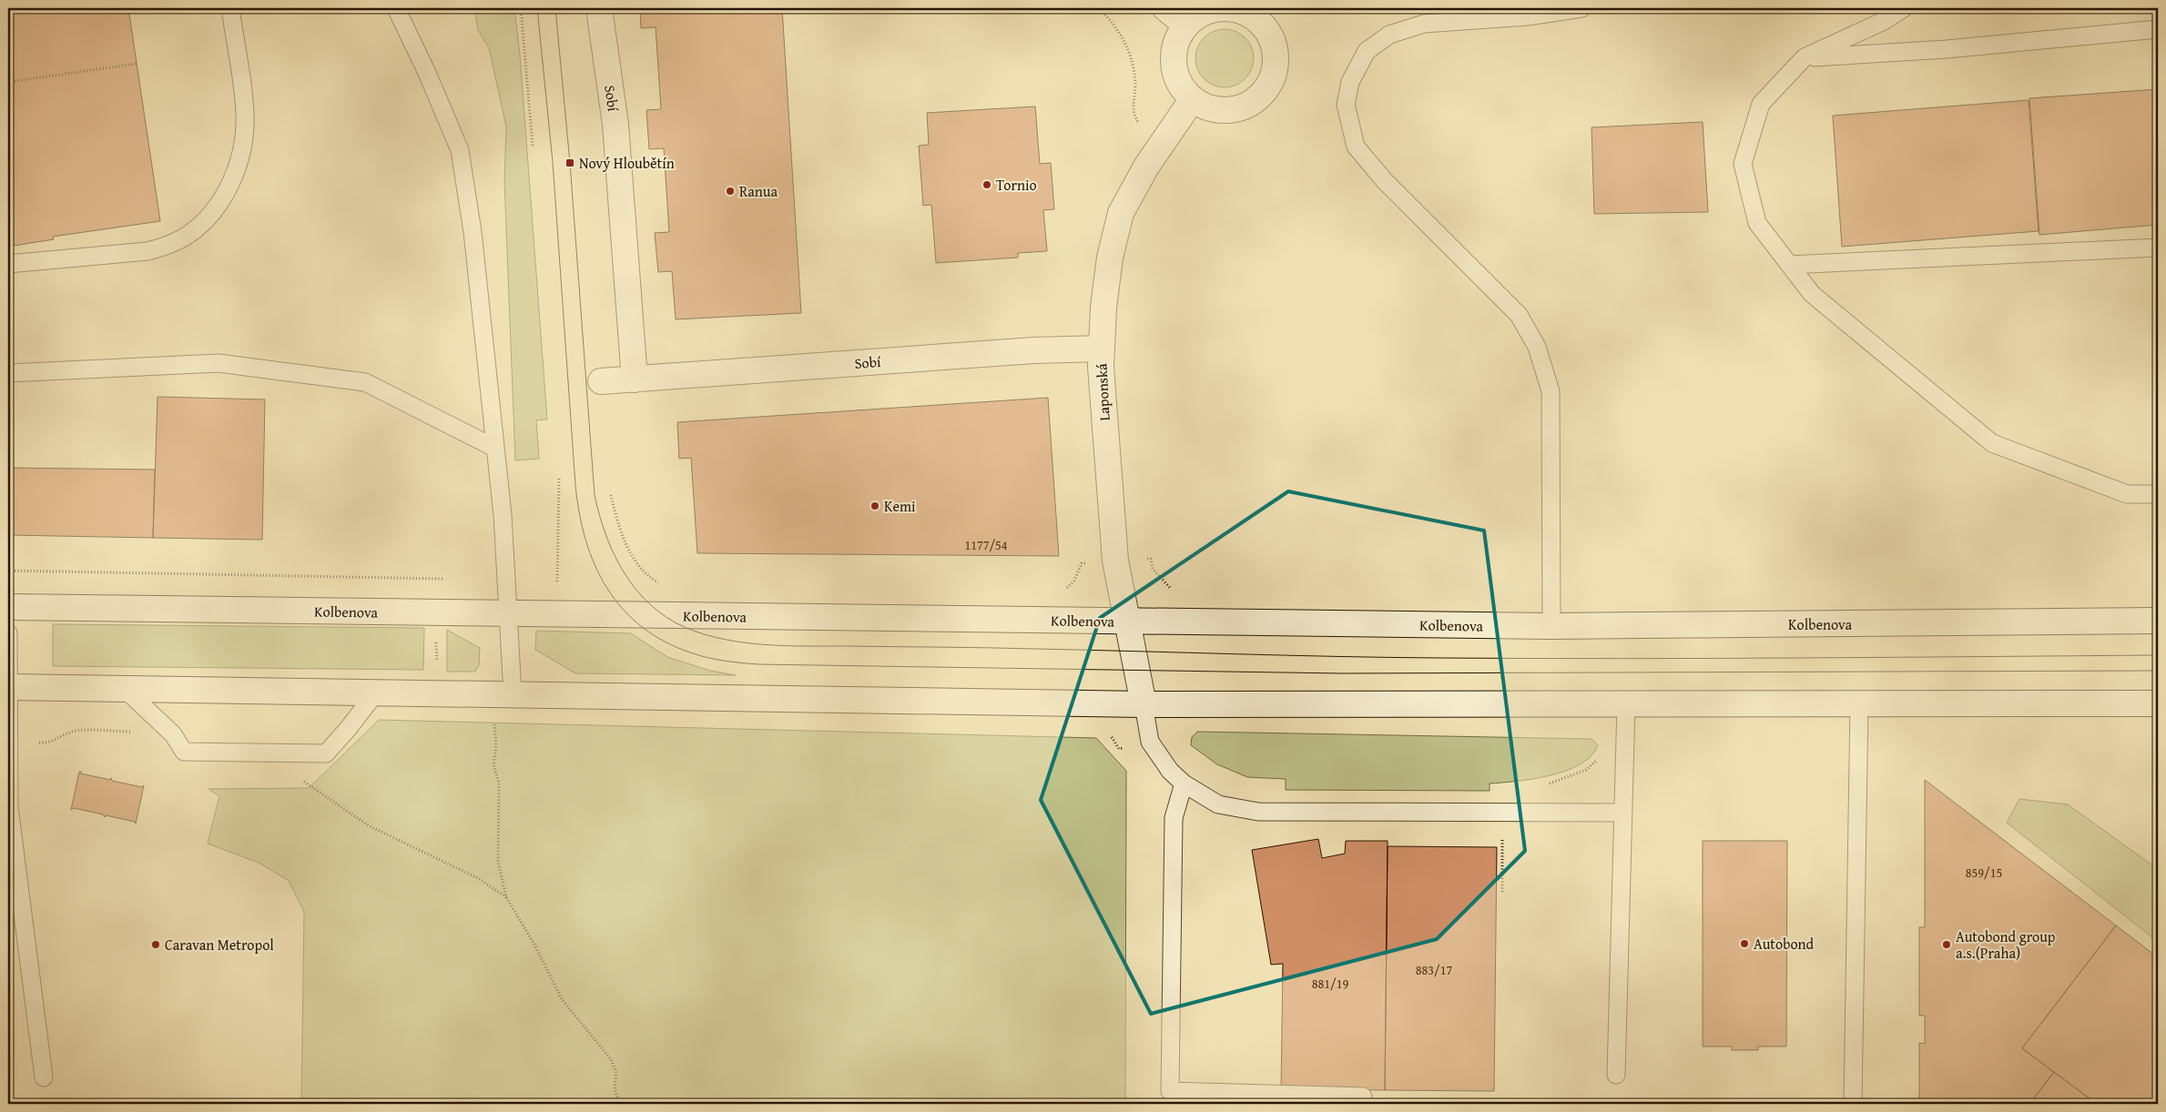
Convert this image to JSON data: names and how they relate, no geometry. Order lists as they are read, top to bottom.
{
  "streets": {
    "main road": ["Sobí", "Laponská", "Kolbenova"]
  },
  "crossings": [
    ["Sobí", "Laponská"],
    ["Laponská", "Kolbenova"]
  ],
  "places": {
    "transit": ["Nový Hloubětín"],
    "other": [
      "Tornio",
      "Ranua",
      "Kemi",
      "Autobond",
      "Caravan Metropol",
      "Autobond group a.s.(Praha)"
    ]
  },
  "house_numbers": [
    "1177/54",
    "859/15",
    "883/17",
    "881/19"
  ]
}
